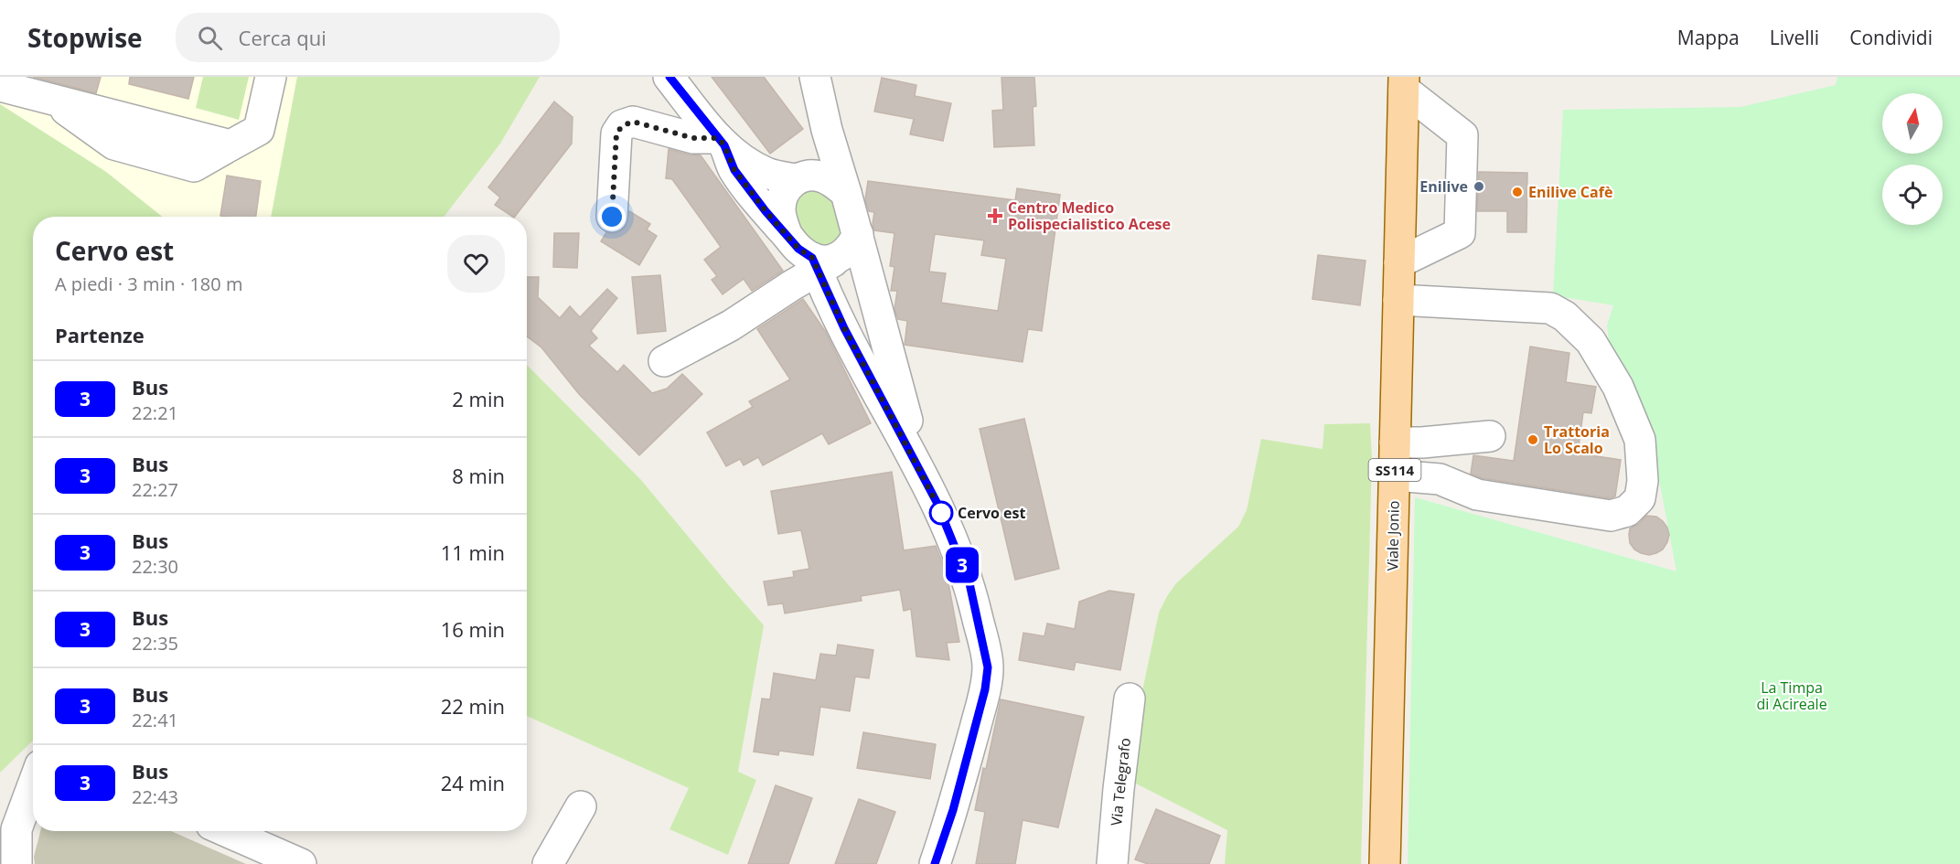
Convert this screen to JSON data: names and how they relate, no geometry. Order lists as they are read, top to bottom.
{
  "streets": {
    "main road": ["SS114", "Viale Jonio"],
    "street": ["Via Telegrafo"]
  },
  "parks": ["La Timpa di Acireale"],
  "places": {
    "other": [
      "Enilive",
      "Enilive Cafè",
      "Trattoria Lo Scalo",
      "Cervo est"
    ],
    "health": ["Centro Medico Polispecialistico Acese"]
  },
  "lines": ["bus line 3"],
  "north": "top",
  "page": {
    "header": "Stopwise",
    "search": "Cerca qui",
    "nav": ["Mappa", "Livelli", "Condividi"],
    "on_map": "3",
    "heading": [
      ["Cervo est", "A piedi · 3 min · 180 m"],
      "Partenze"
    ],
    "list": [
      {
        "mark": "3",
        "name": "Bus",
        "note": "22:21",
        "value": "2 min"
      },
      {
        "mark": "3",
        "name": "Bus",
        "note": "22:27",
        "value": "8 min"
      },
      {
        "mark": "3",
        "name": "Bus",
        "note": "22:30",
        "value": "11 min"
      },
      {
        "mark": "3",
        "name": "Bus",
        "note": "22:35",
        "value": "16 min"
      },
      {
        "mark": "3",
        "name": "Bus",
        "note": "22:41",
        "value": "22 min"
      },
      {
        "mark": "3",
        "name": "Bus",
        "note": "22:43",
        "value": "24 min"
      }
    ]
  }
}
